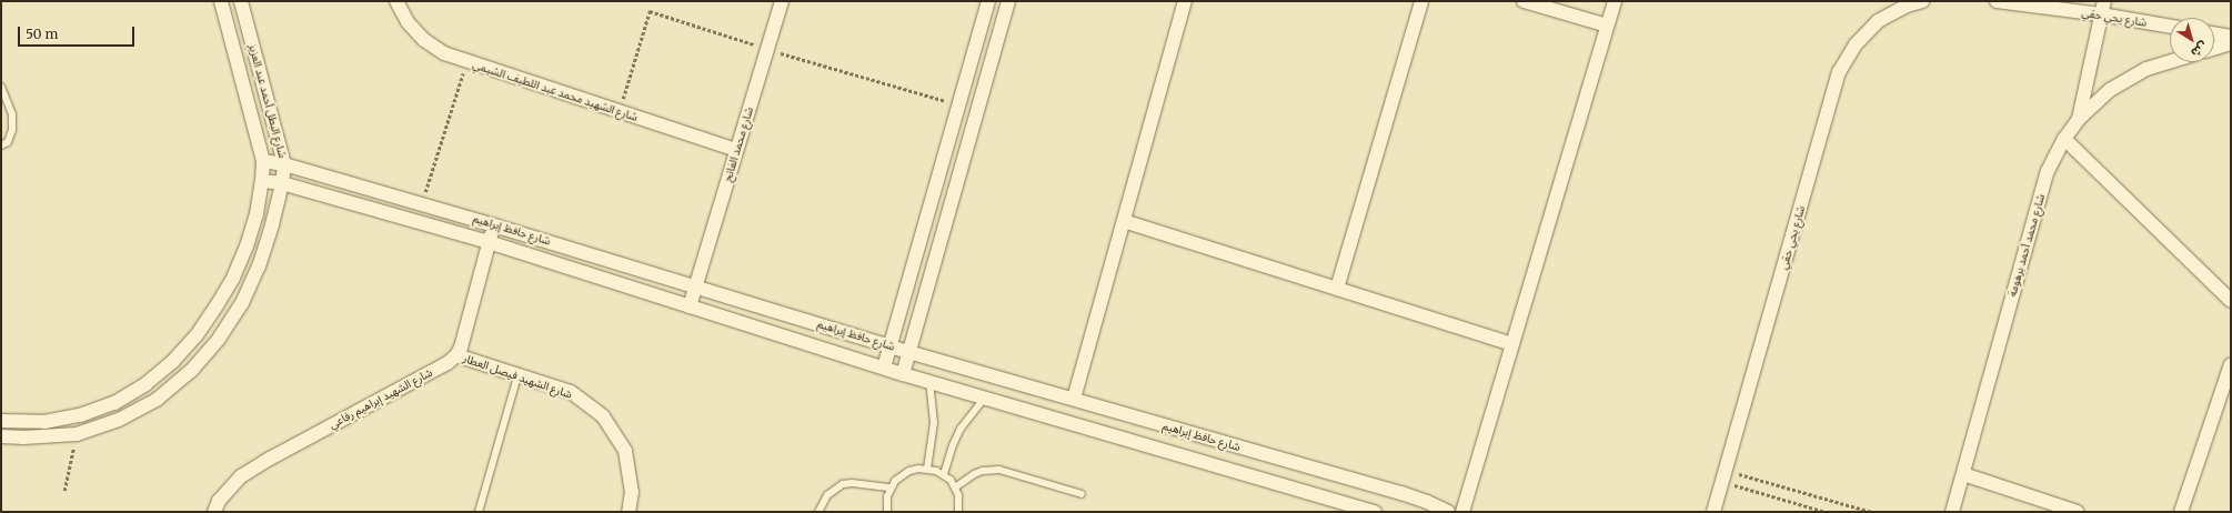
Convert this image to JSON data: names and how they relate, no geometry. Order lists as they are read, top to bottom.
{
  "streets": {
    "street": [
      "شارع يحي حقي",
      "شارع الشهيد محمد عبد اللطيف الشيمي",
      "شارع البطل أحمد عبد العزيز",
      "شارع محمد الفاتح",
      "شارع حافظ إبراهيم",
      "شارع محمد أحمد برهومة",
      "شارع الشهيد فيصل العطار",
      "شارع الشهيد إبراهيم رفاعي"
    ]
  },
  "crossings": [
    ["شارع الشهيد محمد عبد اللطيف الشيمي", "شارع محمد الفاتح"],
    ["شارع البطل أحمد عبد العزيز", "شارع حافظ إبراهيم"],
    ["شارع محمد الفاتح", "شارع حافظ إبراهيم"],
    ["شارع الشهيد فيصل العطار", "شارع الشهيد إبراهيم رفاعي"]
  ],
  "scale_bar": "50 m",
  "north": "bottom right"
}
